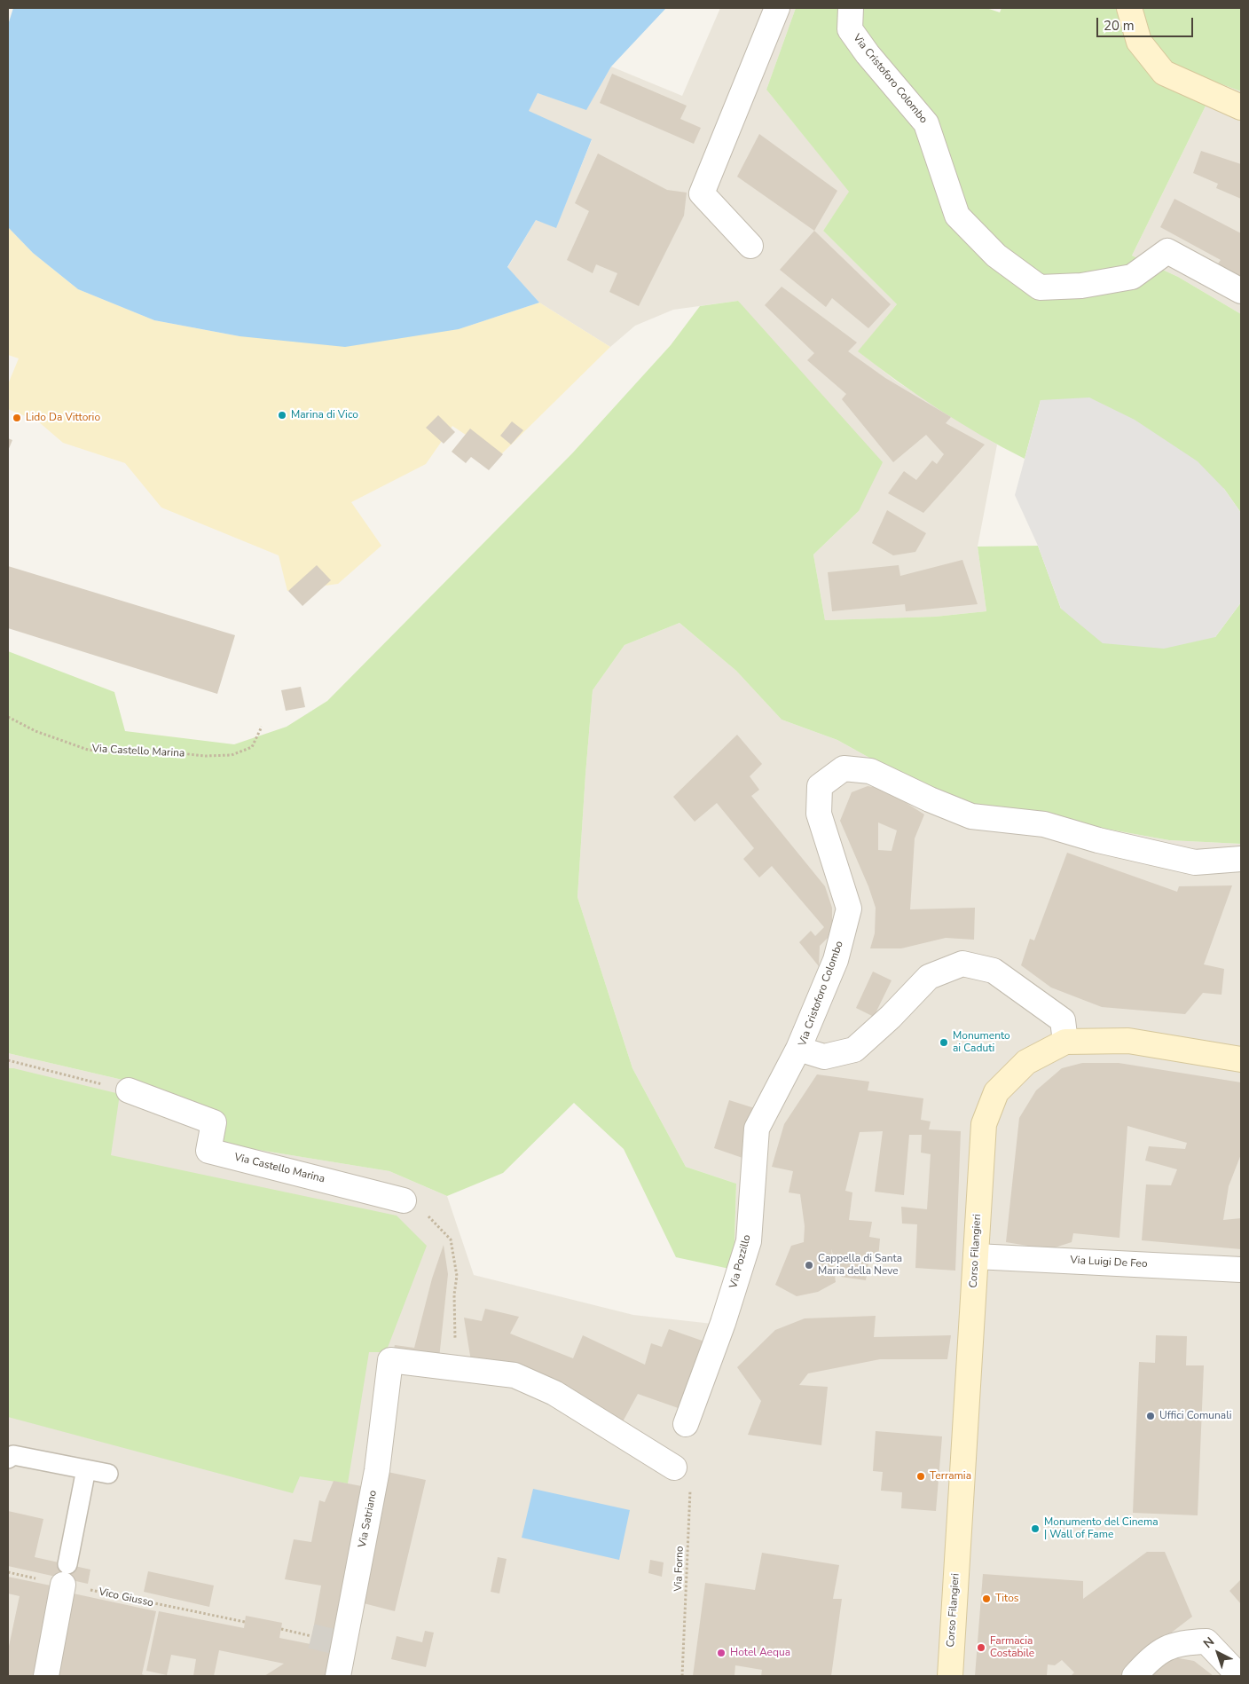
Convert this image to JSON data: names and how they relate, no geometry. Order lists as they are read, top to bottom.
{
  "streets": {
    "street": [
      "Via Cristoforo Colombo",
      "Via Castello Marina",
      "Corso Filangieri",
      "Via Pozzillo",
      "Via Luigi De Feo",
      "Via Satriano"
    ],
    "path": ["Via Forno", "Vico Giusso"]
  },
  "crossings": [
    ["Via Cristoforo Colombo", "Corso Filangieri"],
    ["Via Cristoforo Colombo", "Via Pozzillo"],
    ["Corso Filangieri", "Via Luigi De Feo"]
  ],
  "places": [
    "Marina di Vico",
    "Lido Da Vittorio",
    "Monumento ai Caduti",
    "Cappella di Santa Maria della Neve",
    "Uffici Comunali",
    "Terramia",
    "Monumento del Cinema | Wall of Fame",
    "Titos",
    "Farmacia Costabile",
    "Hotel Aequa"
  ],
  "scale_bar": "20 m",
  "north": "top left"
}
